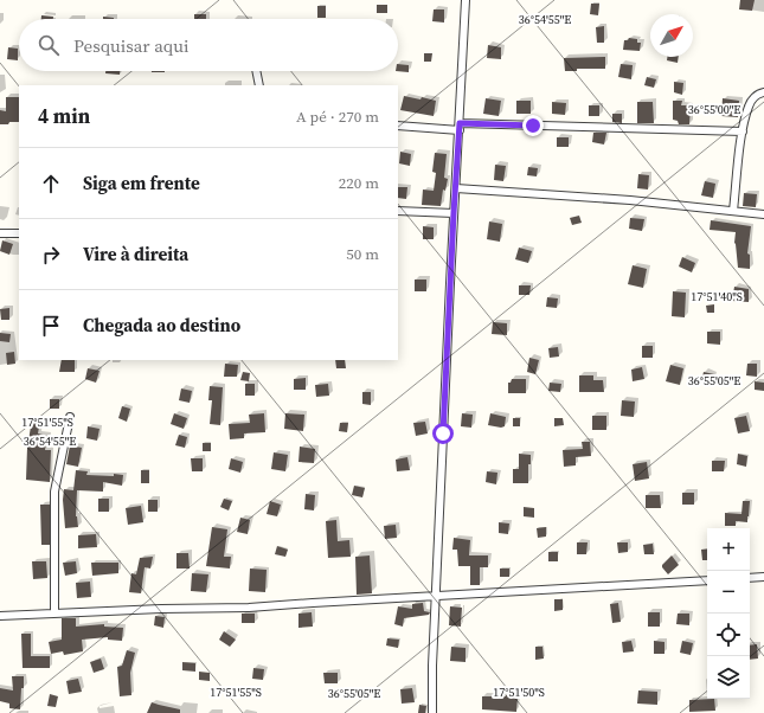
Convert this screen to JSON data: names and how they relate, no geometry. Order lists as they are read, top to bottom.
{
  "north": "top right",
  "page": {
    "search": "Pesquisar aqui",
    "heading": ["4 min", "A pé · 270 m"],
    "list": [
      ["Siga em frente", "220 m"],
      ["Vire à direita", "50 m"],
      "Chegada ao destino"
    ],
    "map_buttons": ["+", "−"]
  },
  "coordinates": [
    "36°54'55\"E",
    "36°55'00\"E",
    "17°51'40\"S",
    "36°55'05\"E",
    "17°51'55\"S",
    "17°51'50\"S"
  ]
}
